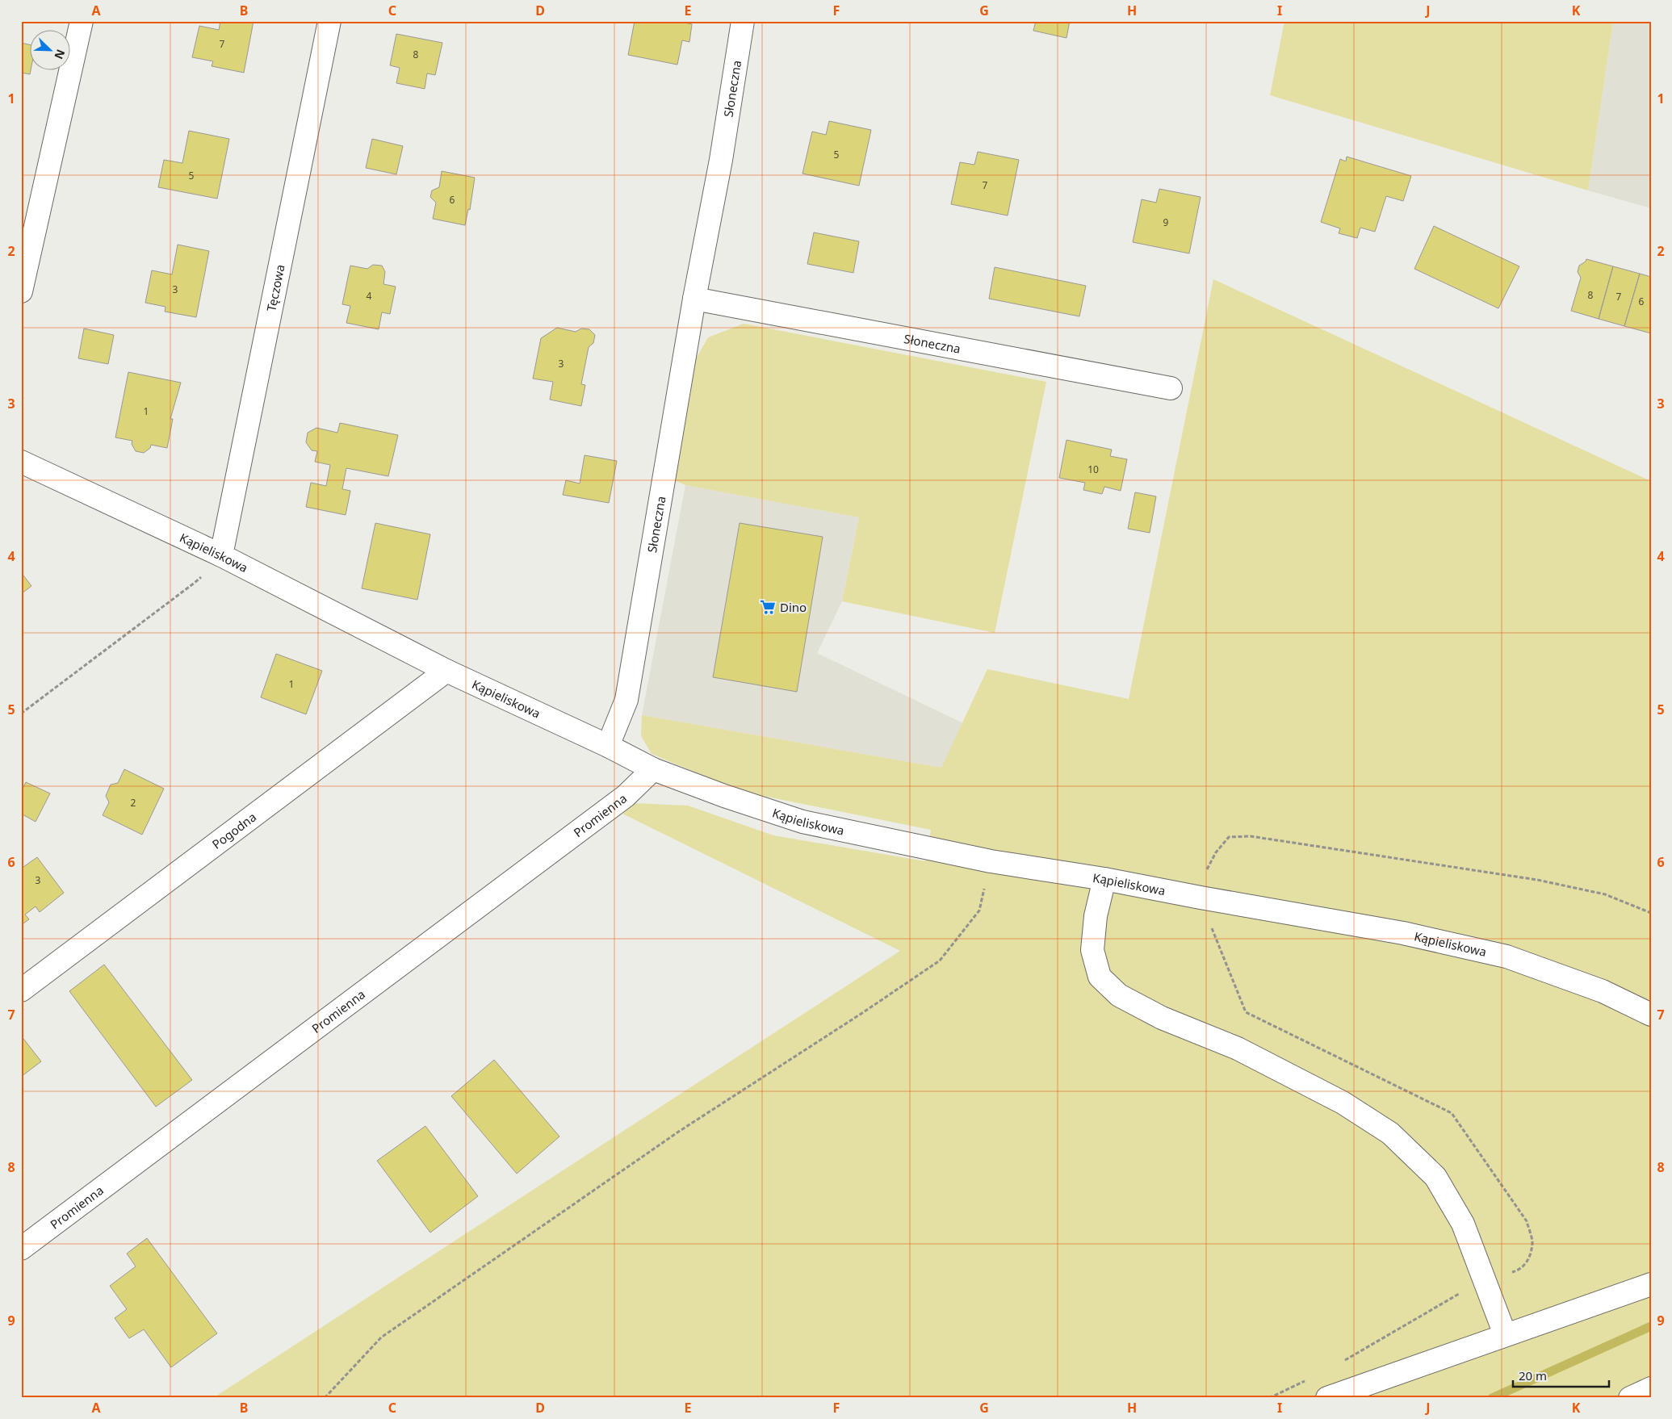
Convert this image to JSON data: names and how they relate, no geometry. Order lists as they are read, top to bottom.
{
  "streets": {
    "main road": [
      "Słoneczna",
      "Tęczowa",
      "Kąpieliskowa",
      "Promienna",
      "Pogodna"
    ]
  },
  "crossings": [
    ["Słoneczna", "Kąpieliskowa"],
    ["Tęczowa", "Kąpieliskowa"],
    ["Kąpieliskowa", "Promienna"],
    ["Kąpieliskowa", "Pogodna"]
  ],
  "places": {
    "supermarket": ["Dino"]
  },
  "house_numbers": [
    "7",
    "8",
    "5",
    "5",
    "7",
    "6",
    "9",
    "3",
    "8",
    "4",
    "7",
    "6",
    "3",
    "1",
    "10",
    "1",
    "2",
    "3"
  ],
  "scale_bar": "20 m",
  "north": "bottom right",
  "grid": {
    "columns": [
      "A",
      "B",
      "C",
      "D",
      "E",
      "F",
      "G",
      "H",
      "I",
      "J",
      "K"
    ],
    "rows": [
      "1",
      "2",
      "3",
      "4",
      "5",
      "6",
      "7",
      "8",
      "9"
    ]
  }
}
